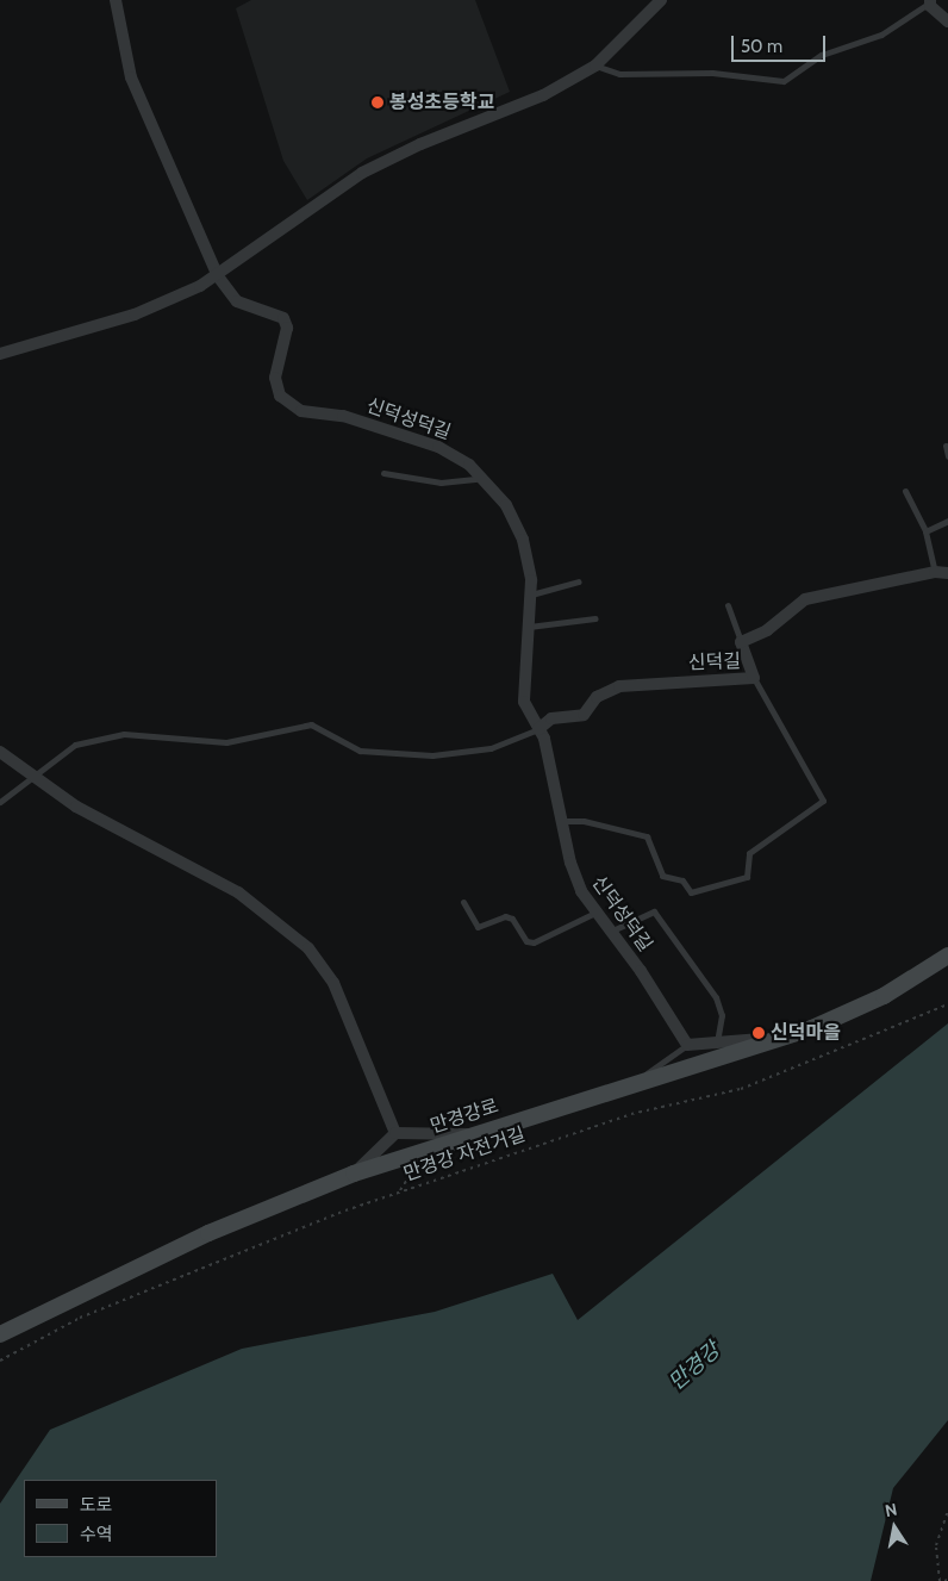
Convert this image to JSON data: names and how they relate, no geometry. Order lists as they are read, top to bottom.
{
  "streets": {
    "street": ["신덕성덕길", "신덕길", "만경강로"],
    "path": ["만경강 자전거길"]
  },
  "crossings": [
    ["신덕성덕길", "신덕길"]
  ],
  "water": ["만경강"],
  "places": ["봉성초등학교", "신덕마을"],
  "legend": ["도로", "수역"],
  "scale_bar": "50 m",
  "north": "top"
}
